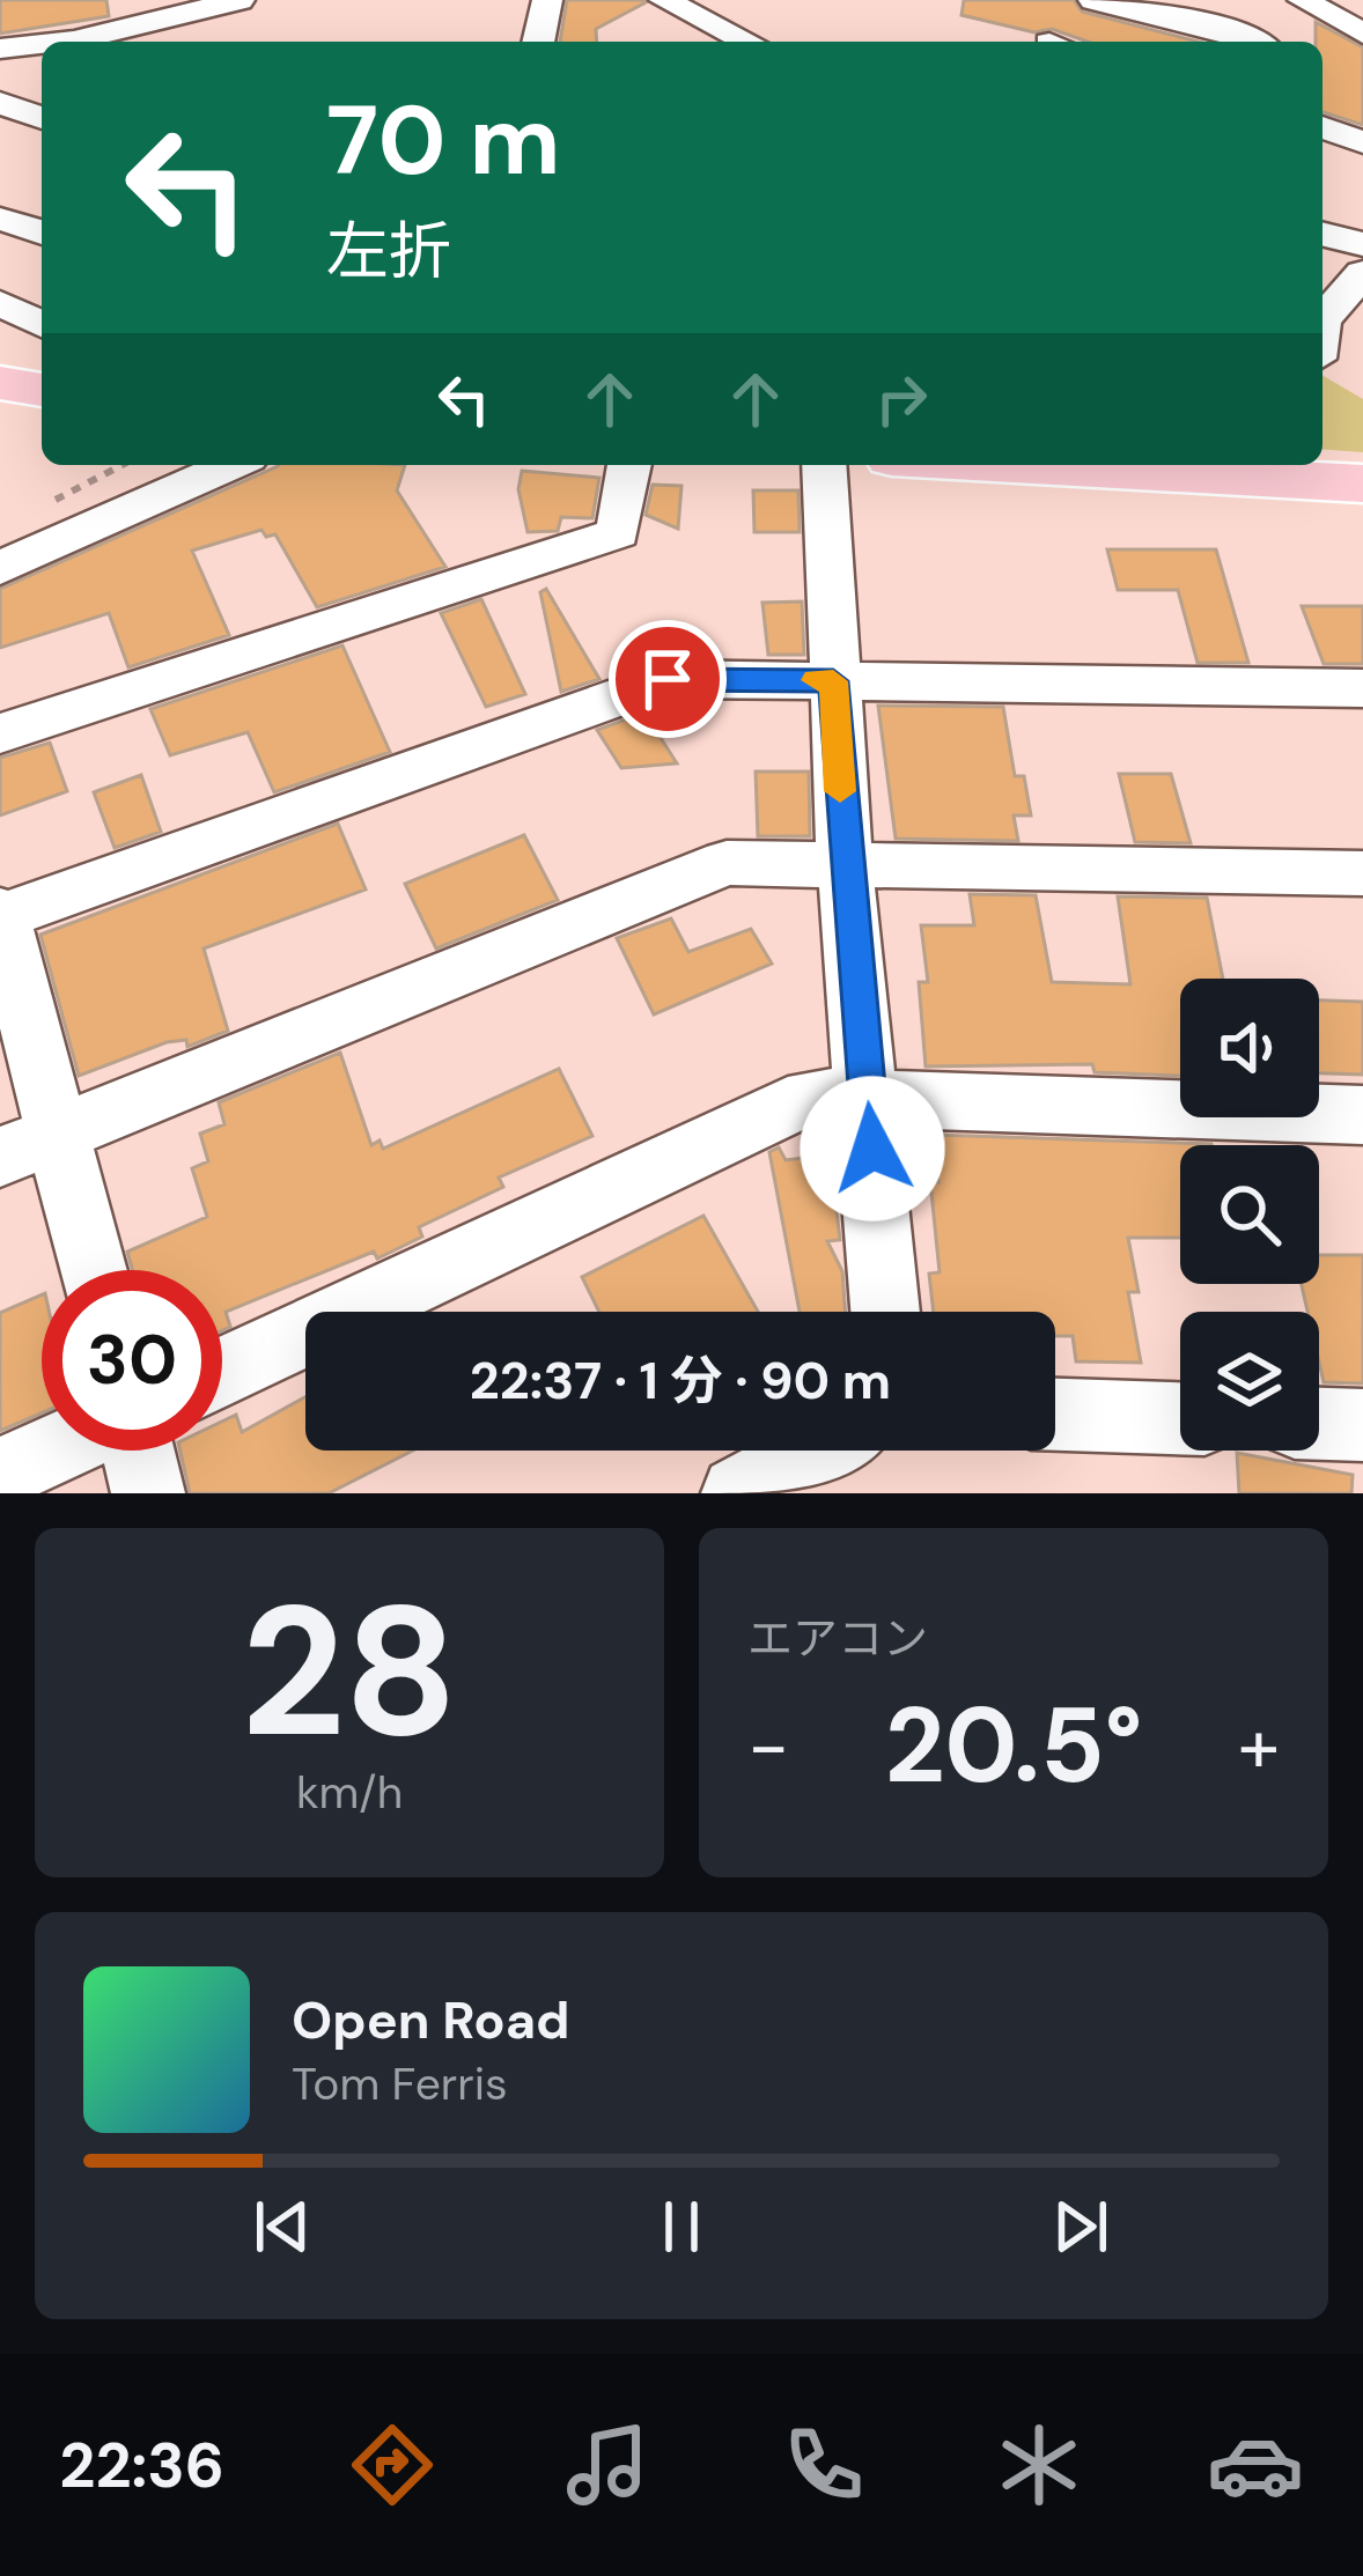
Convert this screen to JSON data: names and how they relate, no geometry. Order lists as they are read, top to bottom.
{
  "page": {
    "turn": ["70 m", "左折"],
    "limit": "30",
    "trip": "22:37 · 1 分 · 90 m",
    "tile": [
      ["28", "km/h"],
      "エアコン"
    ],
    "heat": ["−", "20.5°", "+"],
    "song": ["Open Road", "Tom Ferris"],
    "tabs": "22:36"
  }
}
